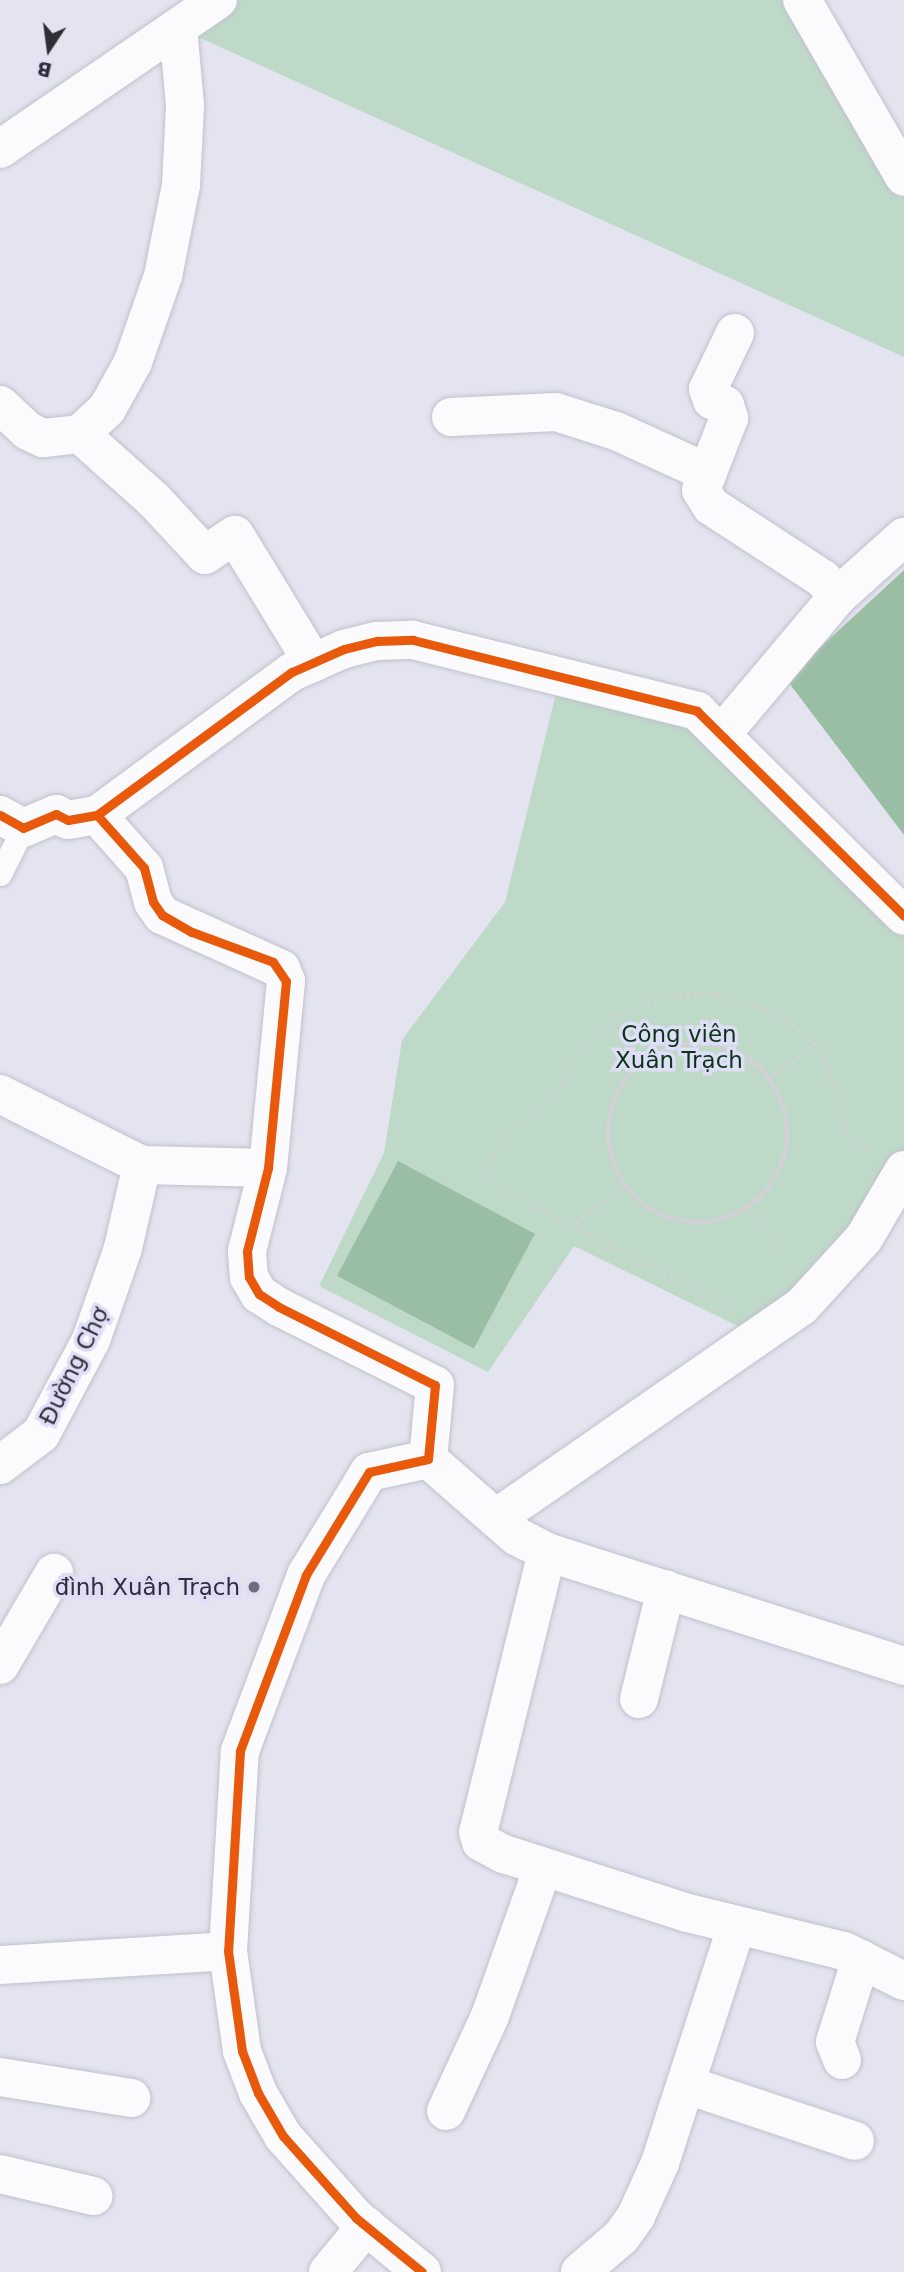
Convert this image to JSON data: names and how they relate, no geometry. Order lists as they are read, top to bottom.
{
  "streets": {
    "street": ["Đường Chợ"]
  },
  "parks": ["Công viên Xuân Trạch"],
  "places": ["đình Xuân Trạch"],
  "north": "bottom"
}
